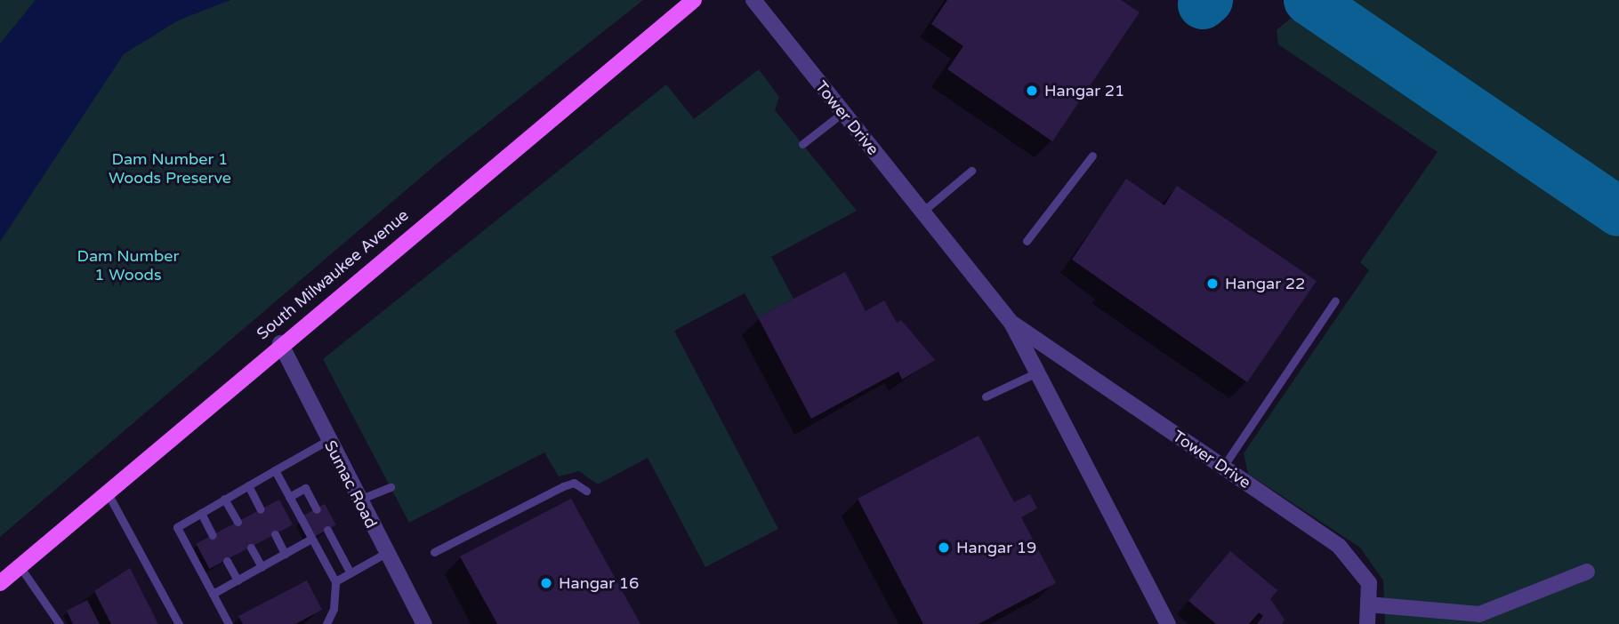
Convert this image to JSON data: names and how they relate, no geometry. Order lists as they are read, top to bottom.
{
  "streets": {
    "main road": ["South Milwaukee Avenue"],
    "street": ["Tower Drive", "Sumac Road"]
  },
  "crossings": [
    ["South Milwaukee Avenue", "Sumac Road"]
  ],
  "parks": ["Dam Number 1 Woods Preserve", "Dam Number 1 Woods"],
  "places": [
    "Hangar 21",
    "Hangar 22",
    "Hangar 19",
    "Hangar 16"
  ]
}
